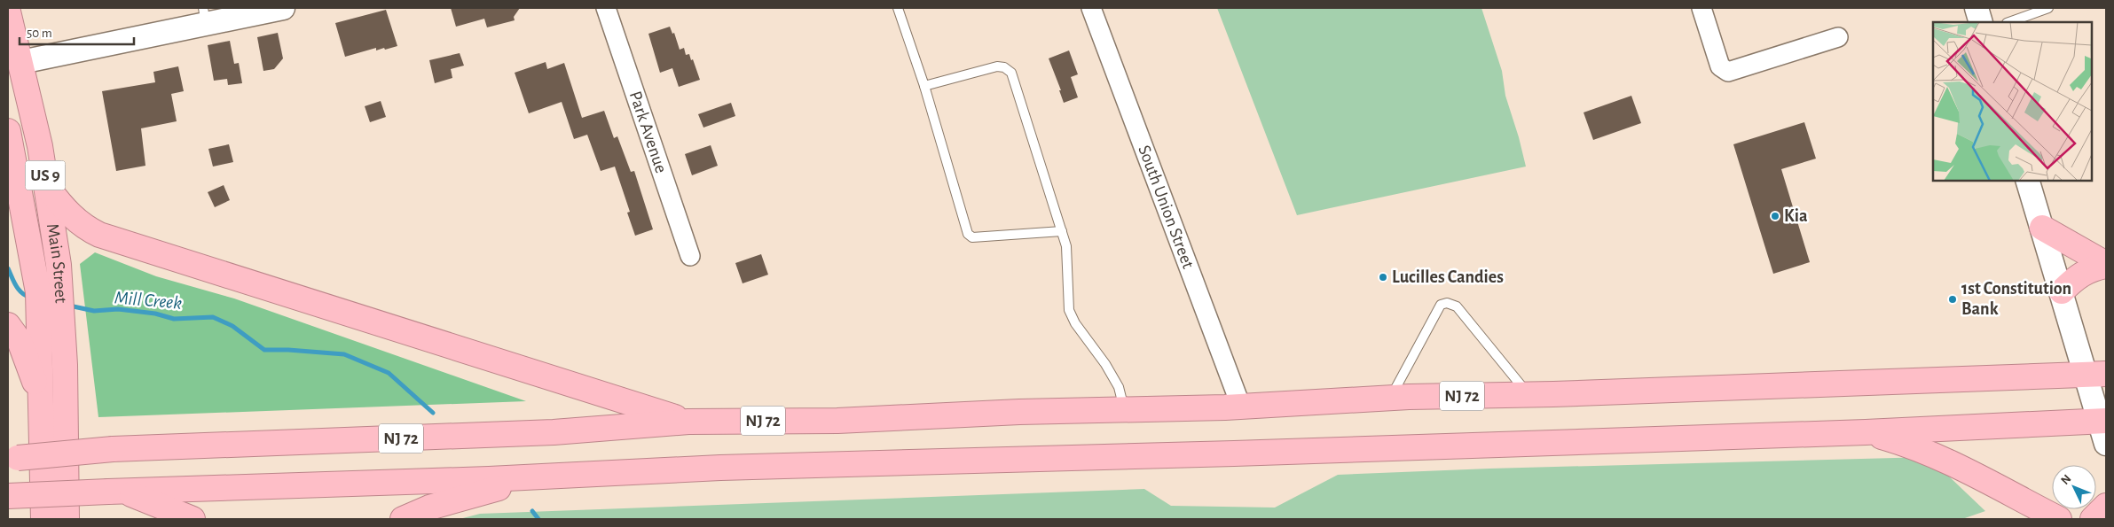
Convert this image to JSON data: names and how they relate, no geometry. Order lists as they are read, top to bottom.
{
  "streets": {
    "highway": ["US 9", "Main Street", "NJ 72"],
    "street": ["Park Avenue", "South Union Street"]
  },
  "crossings": [
    ["South Union Street", "NJ 72"]
  ],
  "water": ["Mill Creek"],
  "places": ["Kia", "Lucilles Candies", "1st Constitution Bank"],
  "scale_bar": "50 m",
  "north": "top left"
}
